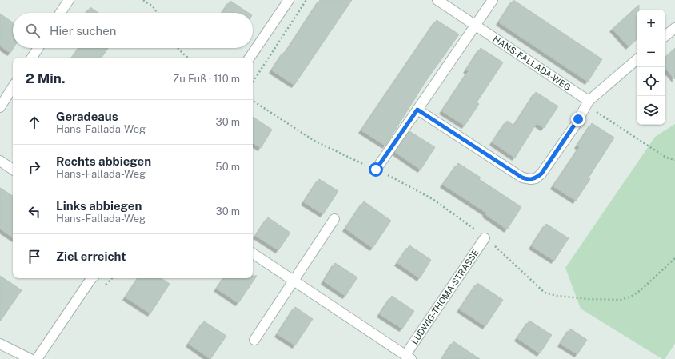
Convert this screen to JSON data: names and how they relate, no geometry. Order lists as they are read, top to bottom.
{
  "streets": {
    "street": ["HANS-FALLADA-WEG", "LUDWIG-THOMA-STRASSE"]
  },
  "page": {
    "map_buttons": ["+", "−"],
    "search": "Hier suchen",
    "heading": ["2 Min.", "Zu Fuß · 110 m"],
    "list": [
      ["Geradeaus", "Hans-Fallada-Weg", "30 m"],
      ["Rechts abbiegen", "Hans-Fallada-Weg", "50 m"],
      ["Links abbiegen", "Hans-Fallada-Weg", "30 m"],
      "Ziel erreicht"
    ]
  }
}
